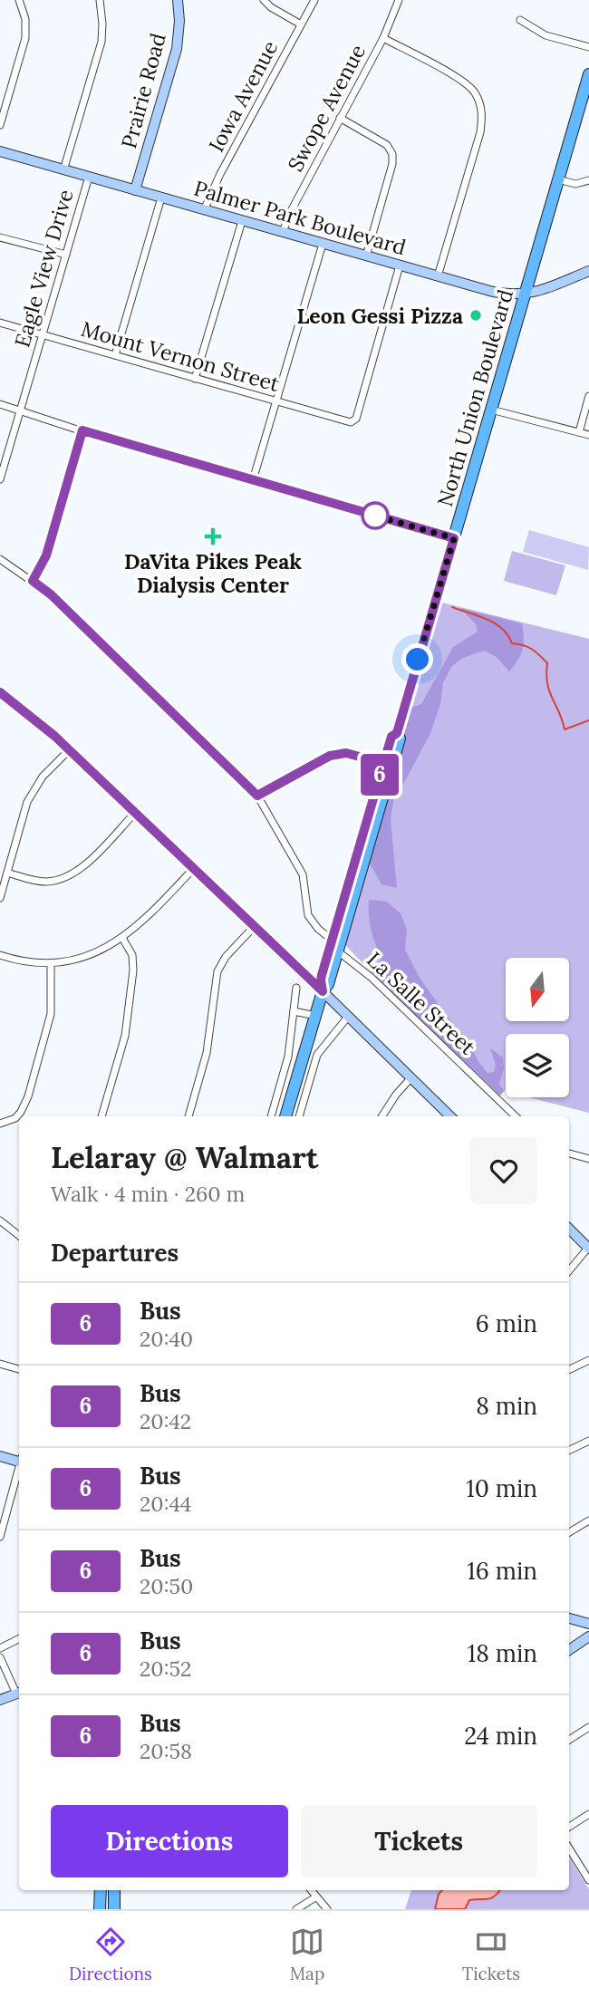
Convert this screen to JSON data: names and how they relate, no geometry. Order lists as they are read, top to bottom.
{
  "streets": {
    "main road": ["Prairie Road", "Palmer Park Boulevard", "North Union Boulevard"],
    "street": [
      "Iowa Avenue",
      "Swope Avenue",
      "Eagle View Drive",
      "Mount Vernon Street",
      "La Salle Street"
    ]
  },
  "crossings": [
    ["Prairie Road", "Palmer Park Boulevard"],
    ["Iowa Avenue", "Palmer Park Boulevard"],
    ["Swope Avenue", "Palmer Park Boulevard"],
    ["Palmer Park Boulevard", "Eagle View Drive"],
    ["Palmer Park Boulevard", "Mount Vernon Street"],
    ["Palmer Park Boulevard", "North Union Boulevard"],
    ["Eagle View Drive", "Mount Vernon Street"],
    ["North Union Boulevard", "La Salle Street"]
  ],
  "places": {
    "other": ["Leon Gessi Pizza"],
    "health": ["DaVita Pikes Peak Dialysis Center"]
  },
  "lines": ["bus line 6"],
  "north": "bottom",
  "page": {
    "on_map": "6",
    "heading": [
      ["Lelaray @ Walmart", "Walk · 4 min · 260 m"],
      "Departures"
    ],
    "list": [
      {
        "mark": "6",
        "name": "Bus",
        "note": "20:40",
        "value": "6 min"
      },
      {
        "mark": "6",
        "name": "Bus",
        "note": "20:42",
        "value": "8 min"
      },
      {
        "mark": "6",
        "name": "Bus",
        "note": "20:44",
        "value": "10 min"
      },
      {
        "mark": "6",
        "name": "Bus",
        "note": "20:50",
        "value": "16 min"
      },
      {
        "mark": "6",
        "name": "Bus",
        "note": "20:52",
        "value": "18 min"
      },
      {
        "mark": "6",
        "name": "Bus",
        "note": "20:58",
        "value": "24 min"
      }
    ],
    "buttons": ["Directions", "Tickets"],
    "tabs": ["Directions", "Map", "Tickets"]
  }
}
